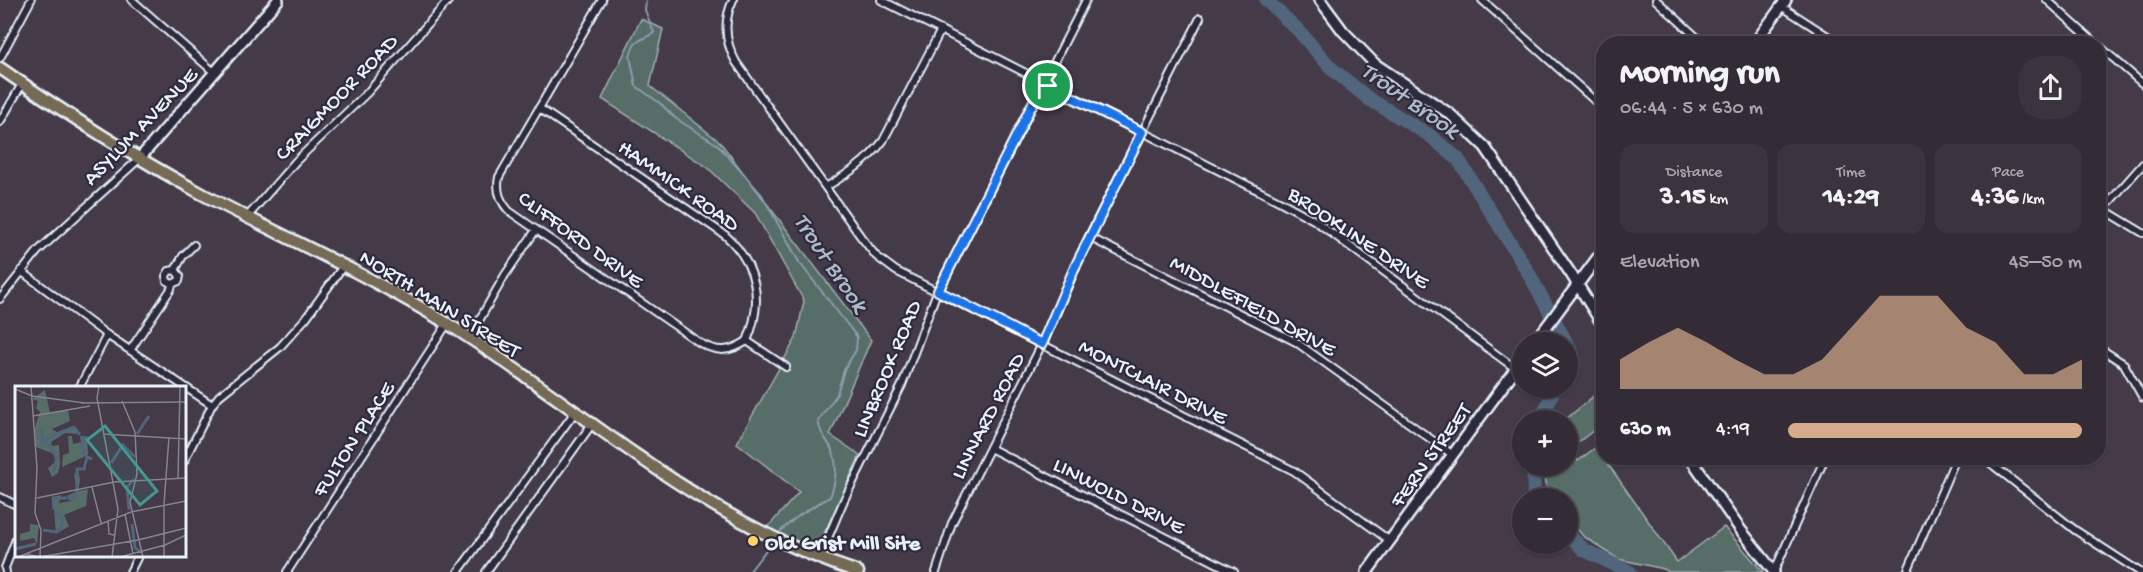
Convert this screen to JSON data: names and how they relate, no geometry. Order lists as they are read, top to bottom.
{
  "streets": {
    "main road": ["ASYLUM AVENUE", "NORTH MAIN STREET", "FERN STREET"],
    "street": [
      "CRAIGMOOR ROAD",
      "HAMMICK ROAD",
      "BROOKLINE DRIVE",
      "CLIFFORD DRIVE",
      "MIDDLEFIELD DRIVE",
      "LINBROOK ROAD",
      "MONTCLAIR DRIVE",
      "LINNARD ROAD",
      "FULTON PLACE",
      "LINWOLD DRIVE"
    ]
  },
  "crossings": [
    ["CRAIGMOOR ROAD", "NORTH MAIN STREET"],
    ["ASYLUM AVENUE", "NORTH MAIN STREET"],
    ["HAMMICK ROAD", "CLIFFORD DRIVE"],
    ["BROOKLINE DRIVE", "LINNARD ROAD"],
    ["NORTH MAIN STREET", "LINBROOK ROAD"],
    ["NORTH MAIN STREET", "FULTON PLACE"],
    ["MIDDLEFIELD DRIVE", "LINNARD ROAD"],
    ["MIDDLEFIELD DRIVE", "FERN STREET"],
    ["LINBROOK ROAD", "MONTCLAIR DRIVE"],
    ["MONTCLAIR DRIVE", "LINNARD ROAD"],
    ["MONTCLAIR DRIVE", "FERN STREET"],
    ["LINNARD ROAD", "LINWOLD DRIVE"]
  ],
  "water": ["Trout Brook"],
  "places": ["Old Grist Mill Site"],
  "page": {
    "heading": ["Morning run", "06:44 · 5 × 630 m"],
    "stats": [
      ["Distance", "3.15 km"],
      ["Time", "14:29"],
      ["Pace", "4:36 /km"]
    ],
    "chart": ["Elevation", "45–50 m"],
    "map_buttons": ["+", "−"],
    "list": [
      {
        "name": "630 m",
        "note": "4:19"
      }
    ]
  }
}
